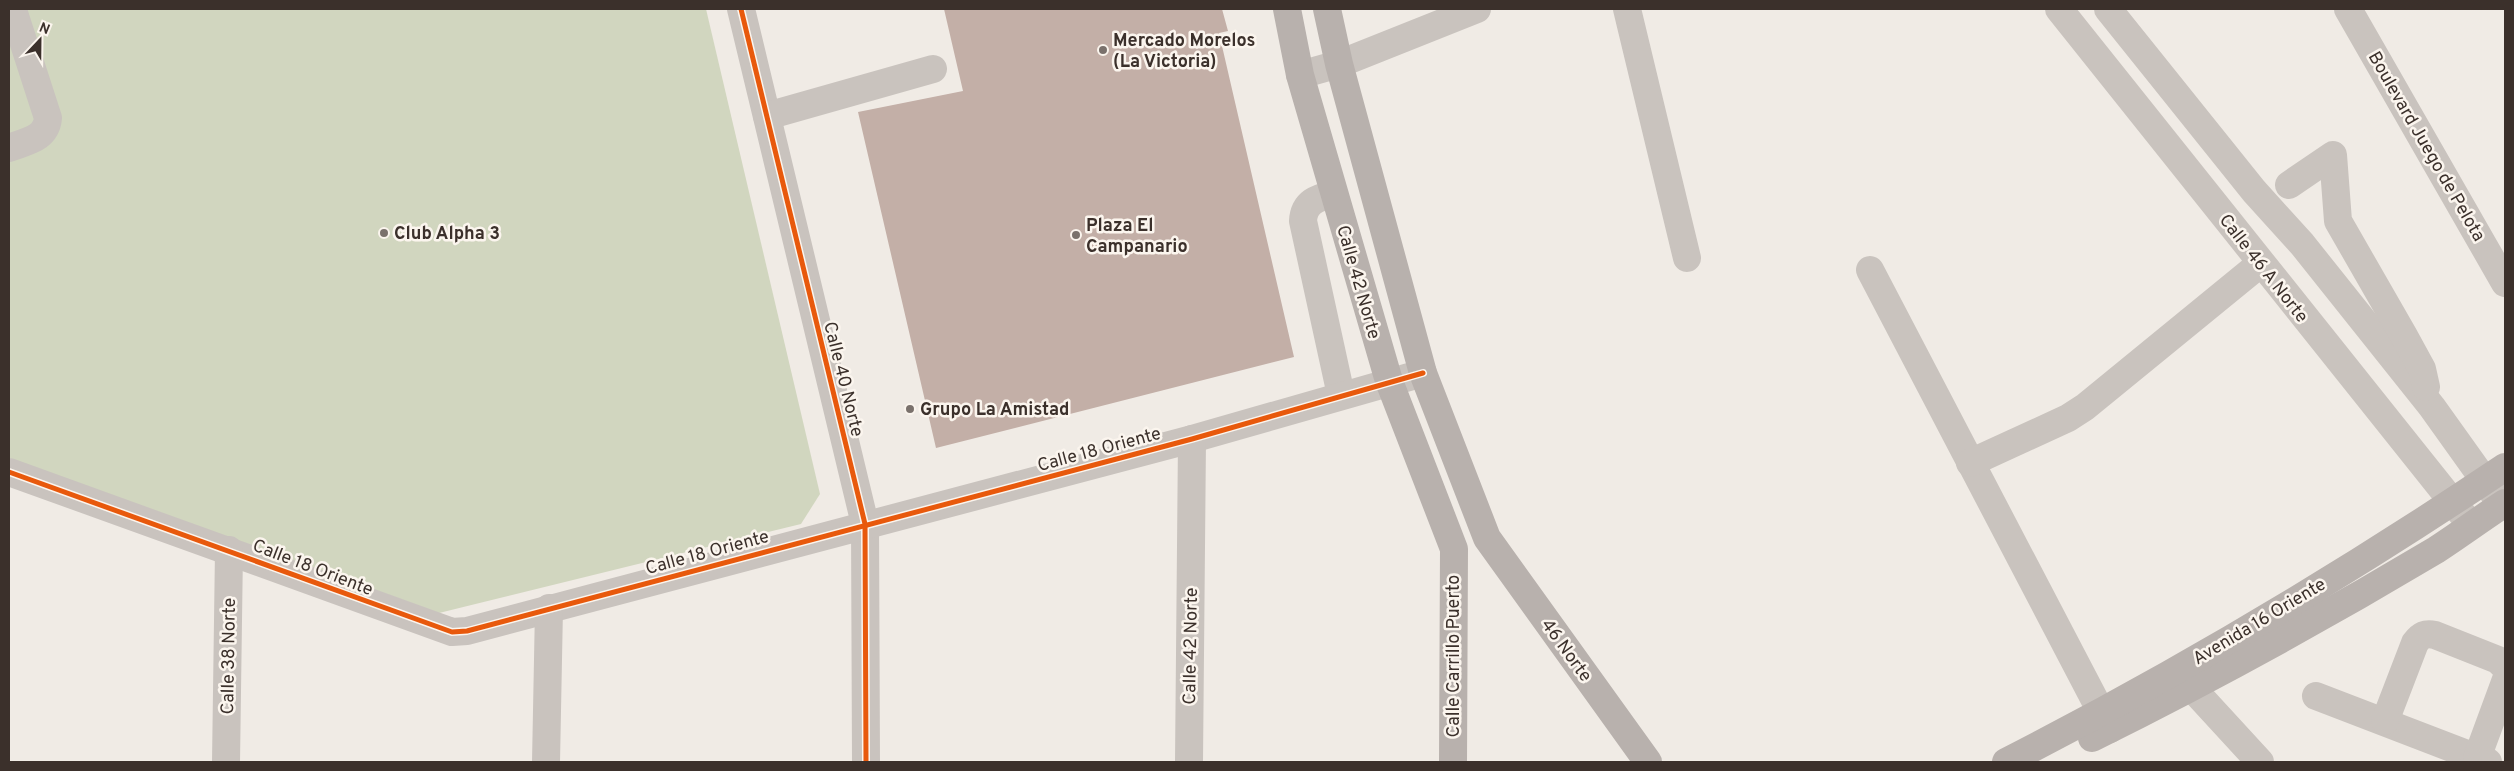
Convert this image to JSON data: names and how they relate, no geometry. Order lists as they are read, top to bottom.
{
  "streets": {
    "main road": [
      "Calle 42 Norte",
      "Avenida 16 Oriente",
      "46 Norte",
      "Calle Carrillo Puerto"
    ],
    "street": [
      "Boulevard Juego de Pelota",
      "Calle 46 A Norte",
      "Calle 40 Norte",
      "Calle 18 Oriente",
      "Calle 38 Norte"
    ]
  },
  "crossings": [
    ["Calle 46 A Norte", "Avenida 16 Oriente"],
    ["Calle 42 Norte", "Calle 18 Oriente"],
    ["Calle 42 Norte", "46 Norte"],
    ["Calle 42 Norte", "Calle Carrillo Puerto"],
    ["Calle 40 Norte", "Calle 18 Oriente"],
    ["Calle 18 Oriente", "Calle 38 Norte"]
  ],
  "places": [
    "Mercado Morelos (La Victoria)",
    "Club Alpha 3",
    "Plaza El Campanario",
    "Grupo La Amistad"
  ],
  "north": "top"
}
